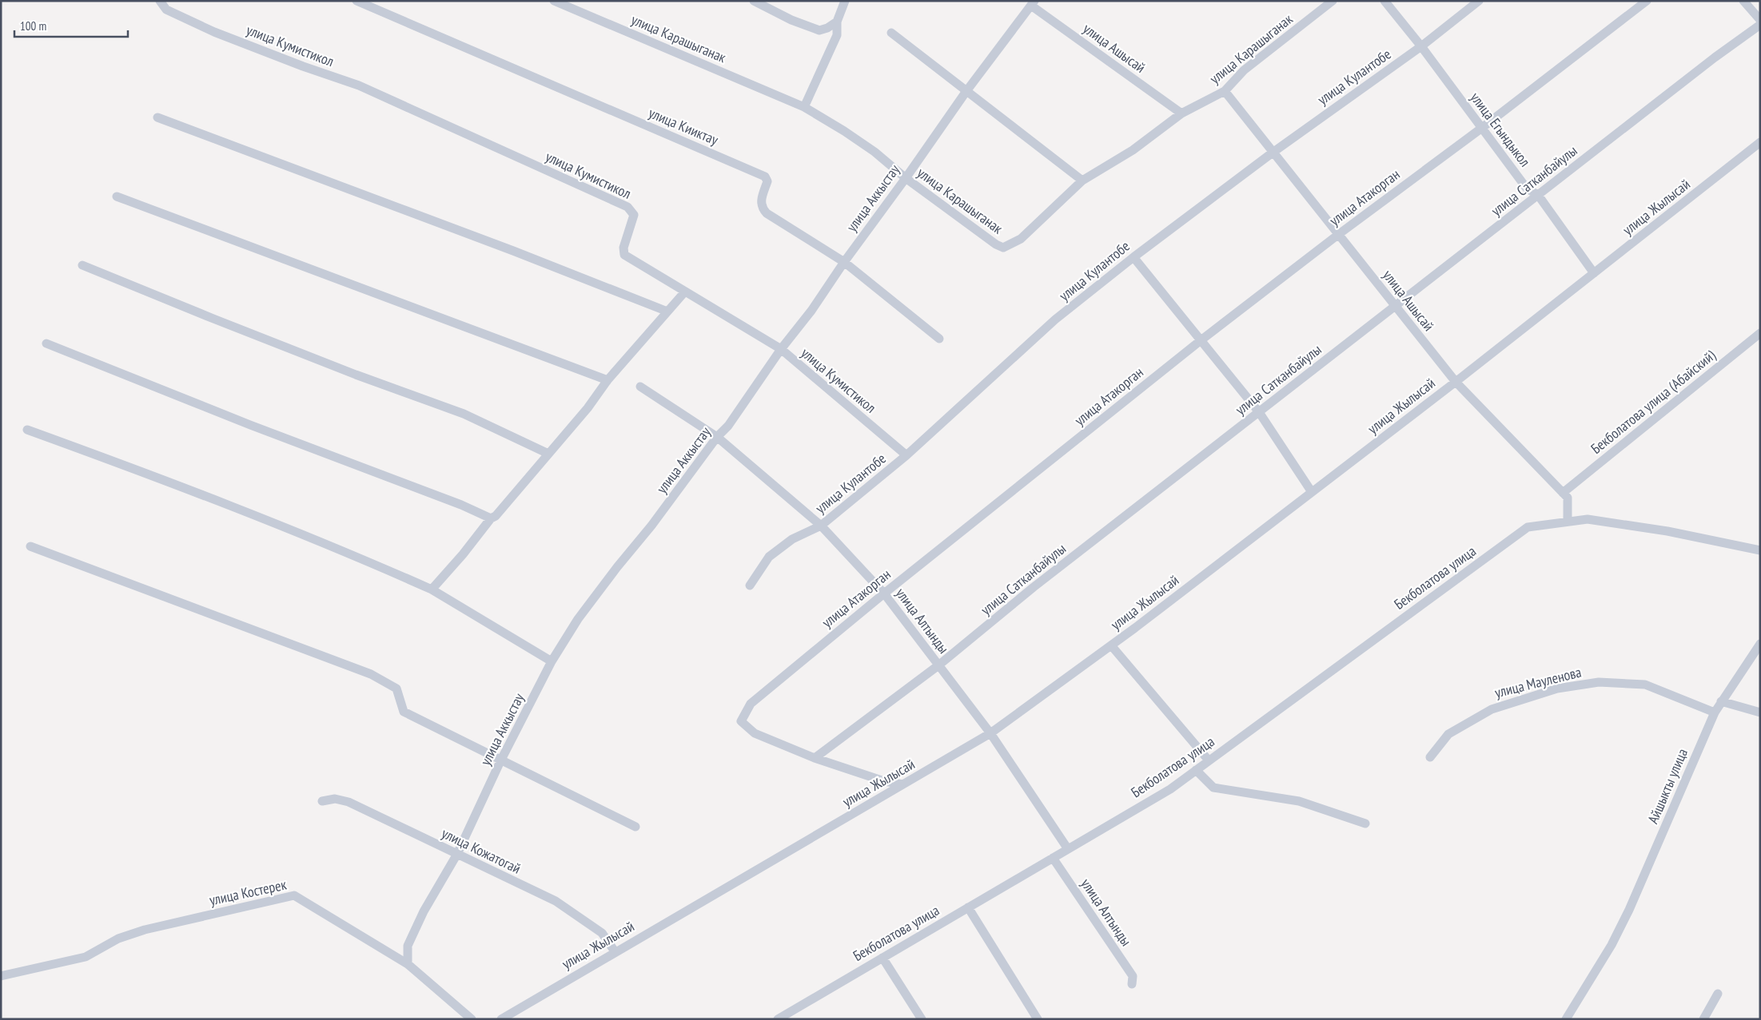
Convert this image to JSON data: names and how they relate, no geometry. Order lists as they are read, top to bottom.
{
  "streets": {
    "street": [
      "улица Карашыганак",
      "улица Кумистикол",
      "улица Ашысай",
      "улица Кулантобе",
      "улица Кииктау",
      "улица Егындыкол",
      "улица Сатканбайулы",
      "улица Атакорган",
      "улица Аккыстау",
      "улица Жылысай",
      "Бекболатова улица (Абайский)",
      "Бекболатова улица",
      "улица Алтынды",
      "улица Мауленова",
      "Айшыкты улица",
      "улица Кожатогай",
      "улица Костерек"
    ]
  },
  "crossings": [
    ["улица Карашыганак", "улица Ашысай"],
    ["улица Карашыганак", "улица Аккыстау"],
    ["улица Кумистикол", "улица Кулантобе"],
    ["улица Кумистикол", "улица Аккыстау"],
    ["улица Ашысай", "улица Кулантобе"],
    ["улица Ашысай", "улица Сатканбайулы"],
    ["улица Ашысай", "улица Атакорган"],
    ["улица Ашысай", "улица Аккыстау"],
    ["улица Ашысай", "улица Жылысай"],
    ["улица Ашысай", "Бекболатова улица (Абайский)"],
    ["улица Ашысай", "Бекболатова улица"],
    ["улица Кулантобе", "улица Егындыкол"],
    ["улица Кулантобе", "улица Алтынды"],
    ["улица Кииктау", "улица Аккыстау"],
    ["улица Егындыкол", "улица Сатканбайулы"],
    ["улица Егындыкол", "улица Атакорган"],
    ["улица Егындыкол", "улица Жылысай"],
    ["улица Сатканбайулы", "улица Атакорган"],
    ["улица Сатканбайулы", "улица Алтынды"],
    ["улица Атакорган", "улица Жылысай"],
    ["улица Атакорган", "улица Алтынды"],
    ["улица Аккыстау", "улица Алтынды"],
    ["улица Аккыстау", "улица Кожатогай"],
    ["улица Аккыстау", "улица Костерек"],
    ["улица Жылысай", "улица Алтынды"],
    ["улица Жылысай", "улица Кожатогай"],
    ["Бекболатова улица", "улица Алтынды"],
    ["улица Мауленова", "Айшыкты улица"]
  ],
  "scale_bar": "100 m"
}
